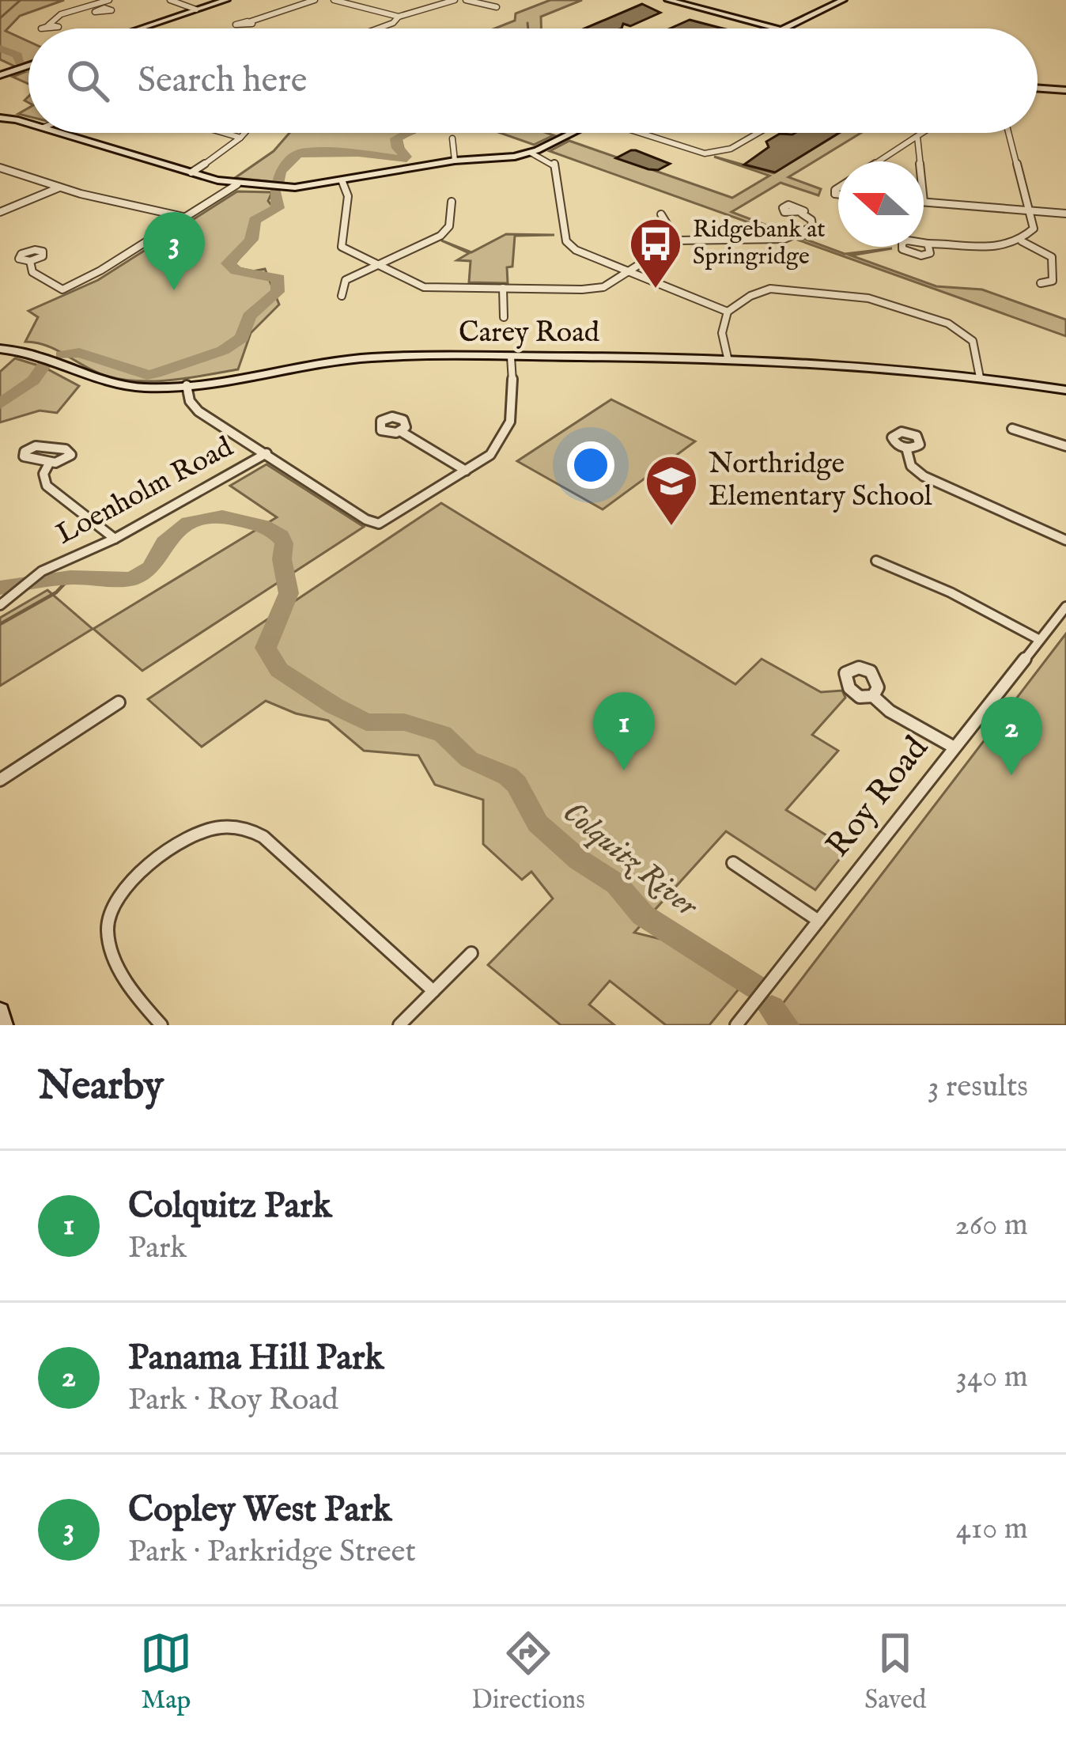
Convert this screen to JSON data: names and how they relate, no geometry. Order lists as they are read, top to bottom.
{
  "streets": {
    "street": ["Carey Road", "Loenholm Road", "Roy Road"]
  },
  "water": ["Colquitz River"],
  "places": {
    "bus stop": ["Ridgebank at Springridge"],
    "school or university": ["Northridge Elementary School"]
  },
  "north": "left",
  "page": {
    "search": "Search here",
    "pins": ["3", "1", "2"],
    "heading": ["Nearby", "3 results"],
    "list": [
      {
        "mark": "1",
        "name": "Colquitz Park",
        "note": "Park",
        "value": "260 m"
      },
      {
        "mark": "2",
        "name": "Panama Hill Park",
        "note": "Park · Roy Road",
        "value": "340 m"
      },
      {
        "mark": "3",
        "name": "Copley West Park",
        "note": "Park · Parkridge Street",
        "value": "410 m"
      }
    ],
    "nav": ["Map", "Directions", "Saved"]
  }
}
